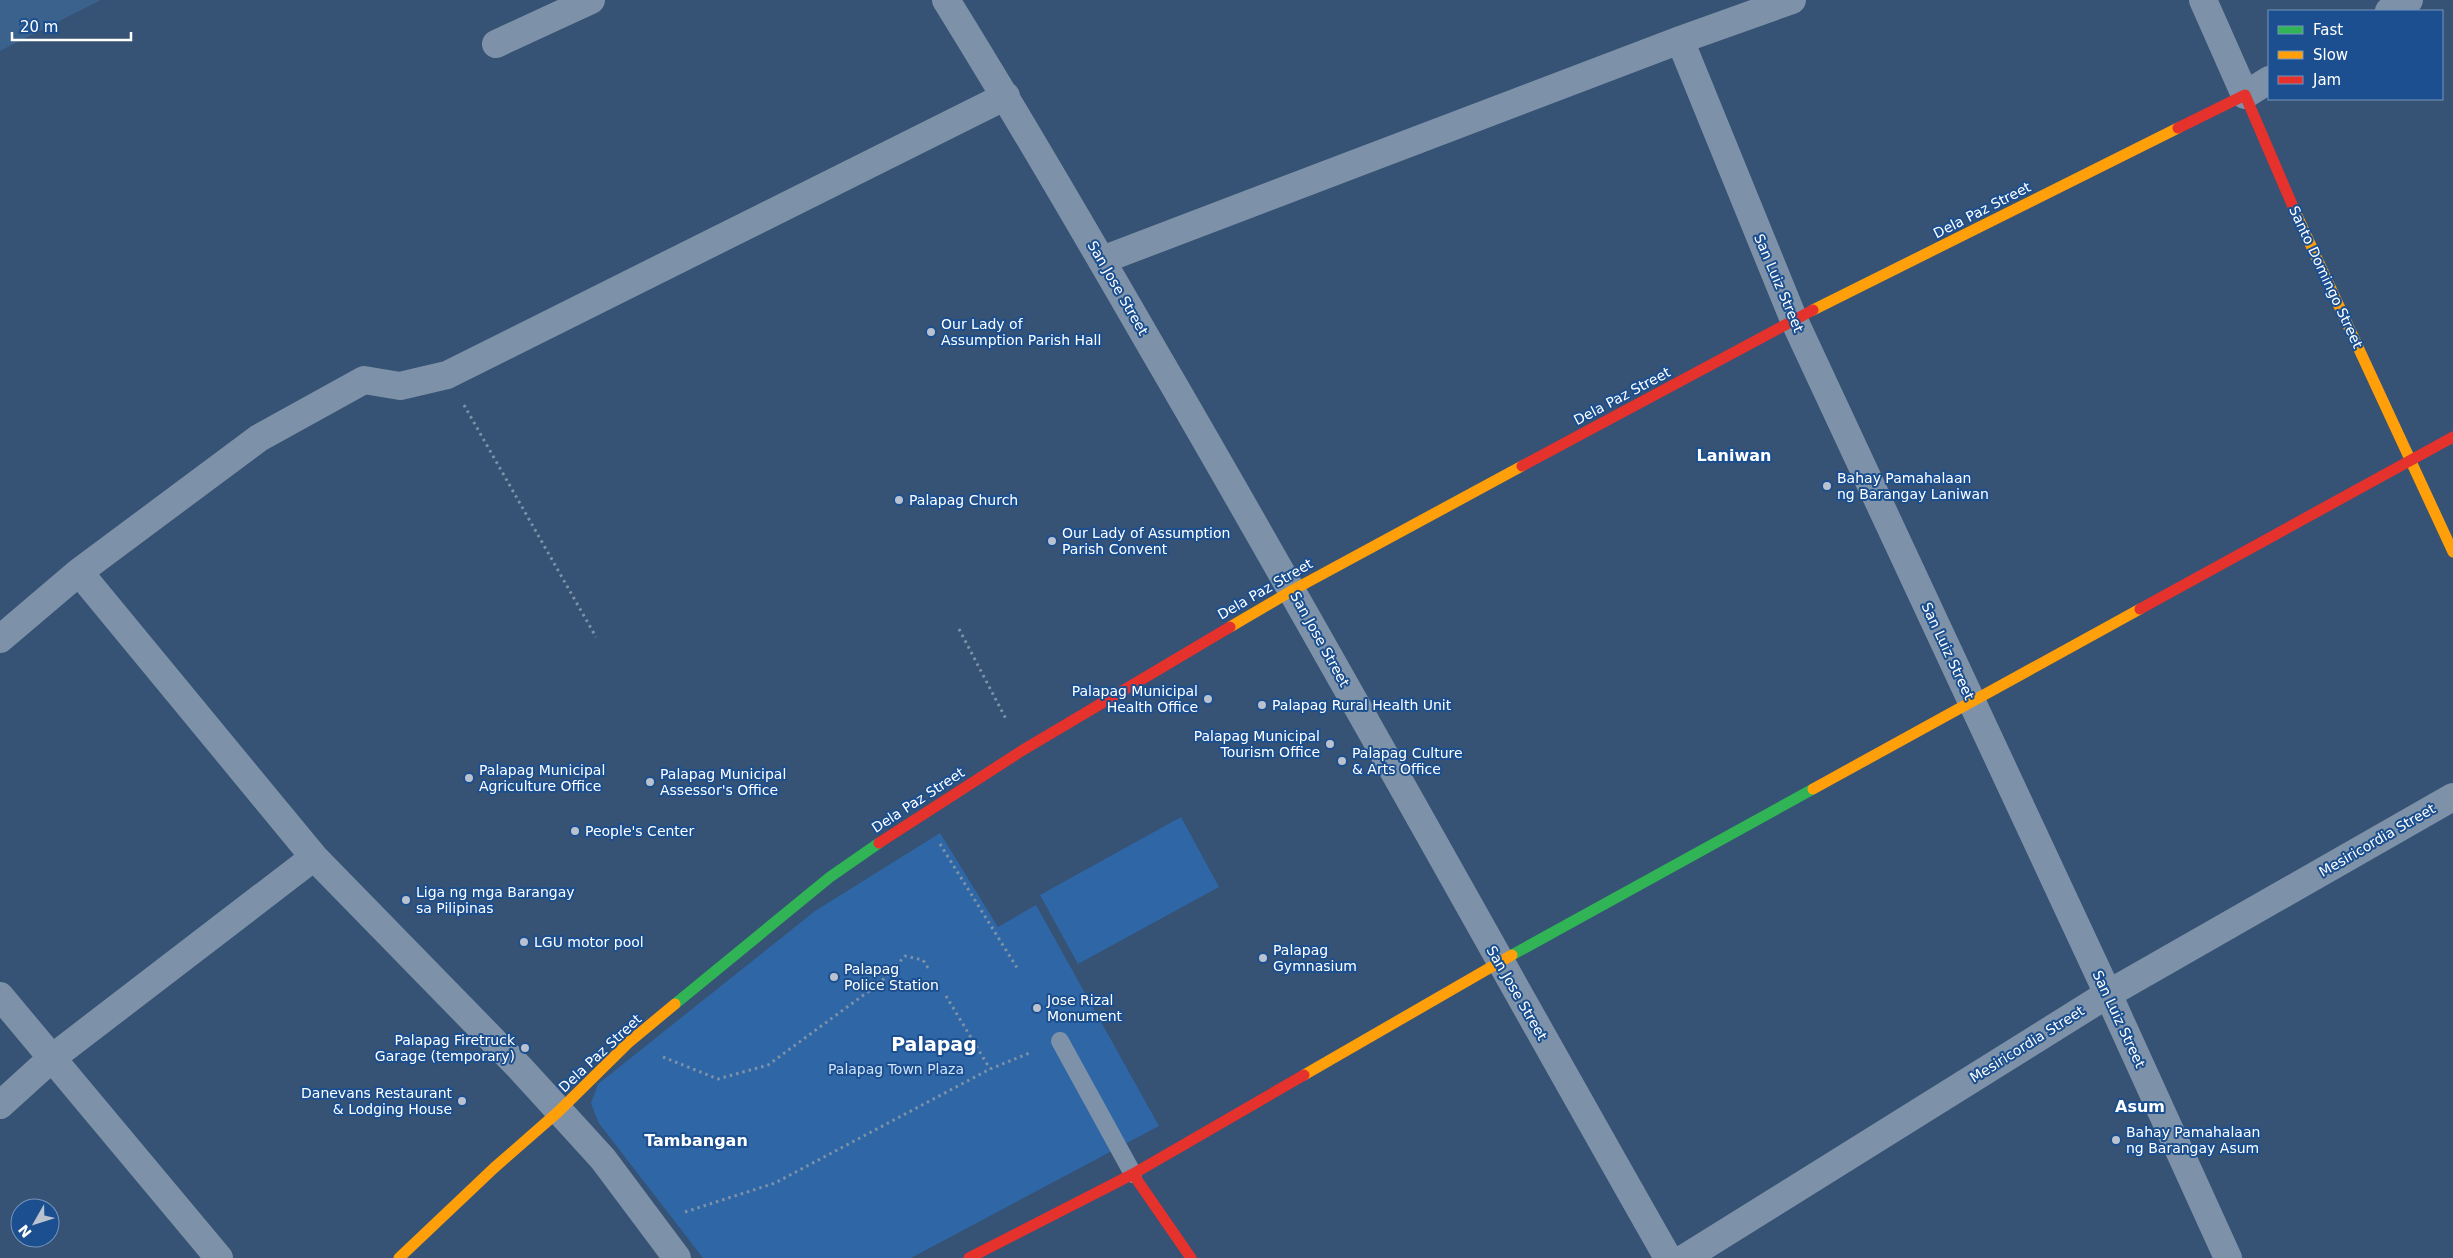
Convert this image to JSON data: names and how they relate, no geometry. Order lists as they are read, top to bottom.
{
  "streets": {
    "main road": ["Dela Paz Street", "Santo Domingo Street"],
    "street": ["San Luiz Street", "San Jose Street", "Mesiricordia Street"]
  },
  "crossings": [
    ["Dela Paz Street", "Santo Domingo Street"],
    ["Dela Paz Street", "San Luiz Street"],
    ["Dela Paz Street", "San Jose Street"],
    ["San Luiz Street", "Mesiricordia Street"]
  ],
  "districts": [
    "Laniwan",
    "Palapag",
    "Asum",
    "Tambangan"
  ],
  "parks": ["Palapag Town Plaza"],
  "places": [
    "Our Lady of Assumption Parish Hall",
    "Bahay Pamahalaan ng Barangay Laniwan",
    "Palapag Church",
    "Our Lady of Assumption Parish Convent",
    "Palapag Municipal Health Office",
    "Palapag Rural Health Unit",
    "Palapag Municipal Tourism Office",
    "Palapag Culture & Arts Office",
    "Palapag Municipal Agriculture Office",
    "Palapag Municipal Assessor's Office",
    "People's Center",
    "Liga ng mga Barangay sa Pilipinas",
    "LGU motor pool",
    "Palapag Gymnasium",
    "Palapag Police Station",
    "Jose Rizal Monument",
    "Palapag Firetruck Garage (temporary)",
    "Danevans Restaurant & Lodging House",
    "Bahay Pamahalaan ng Barangay Asum"
  ],
  "legend": ["Fast", "Slow", "Jam"],
  "scale_bar": "20 m",
  "north": "bottom left"
}
